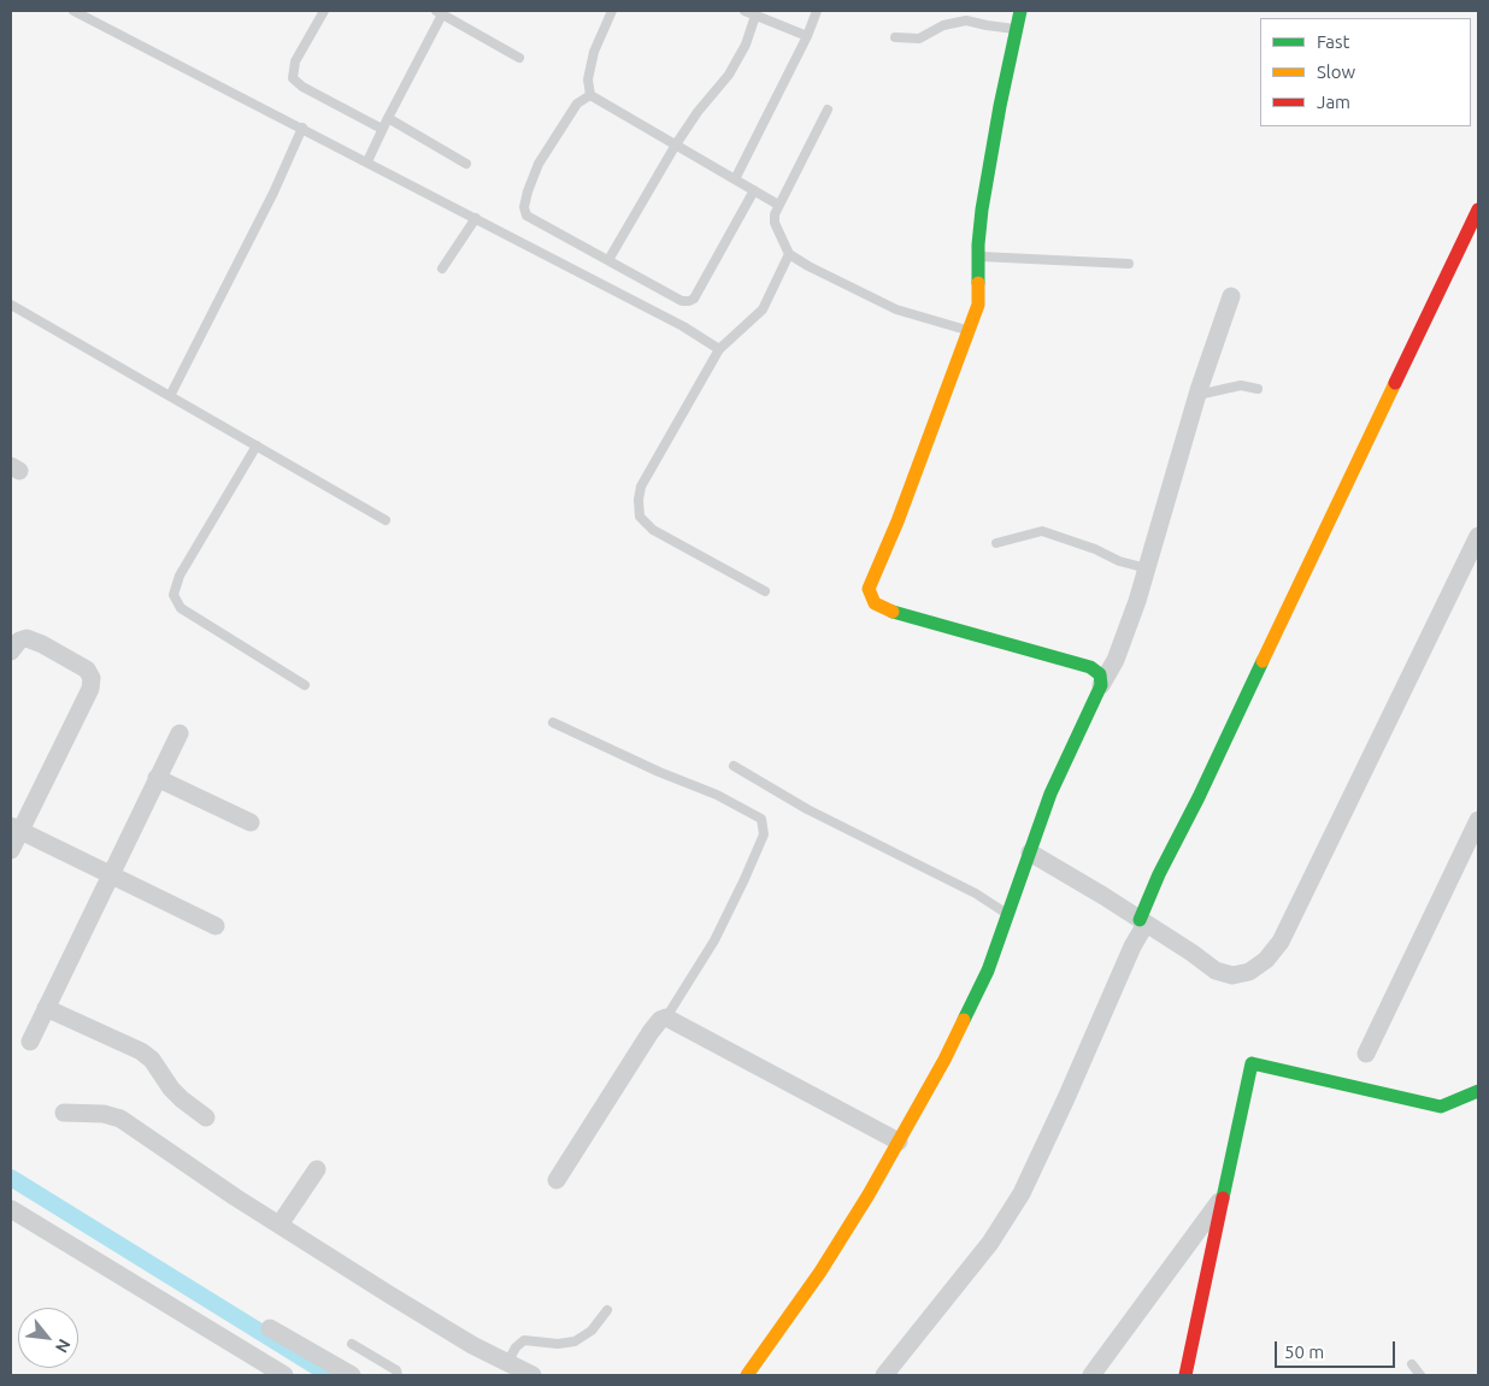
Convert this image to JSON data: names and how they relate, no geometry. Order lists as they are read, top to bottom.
{
  "legend": ["Fast", "Slow", "Jam"],
  "scale_bar": "50 m",
  "north": "bottom right"
}
